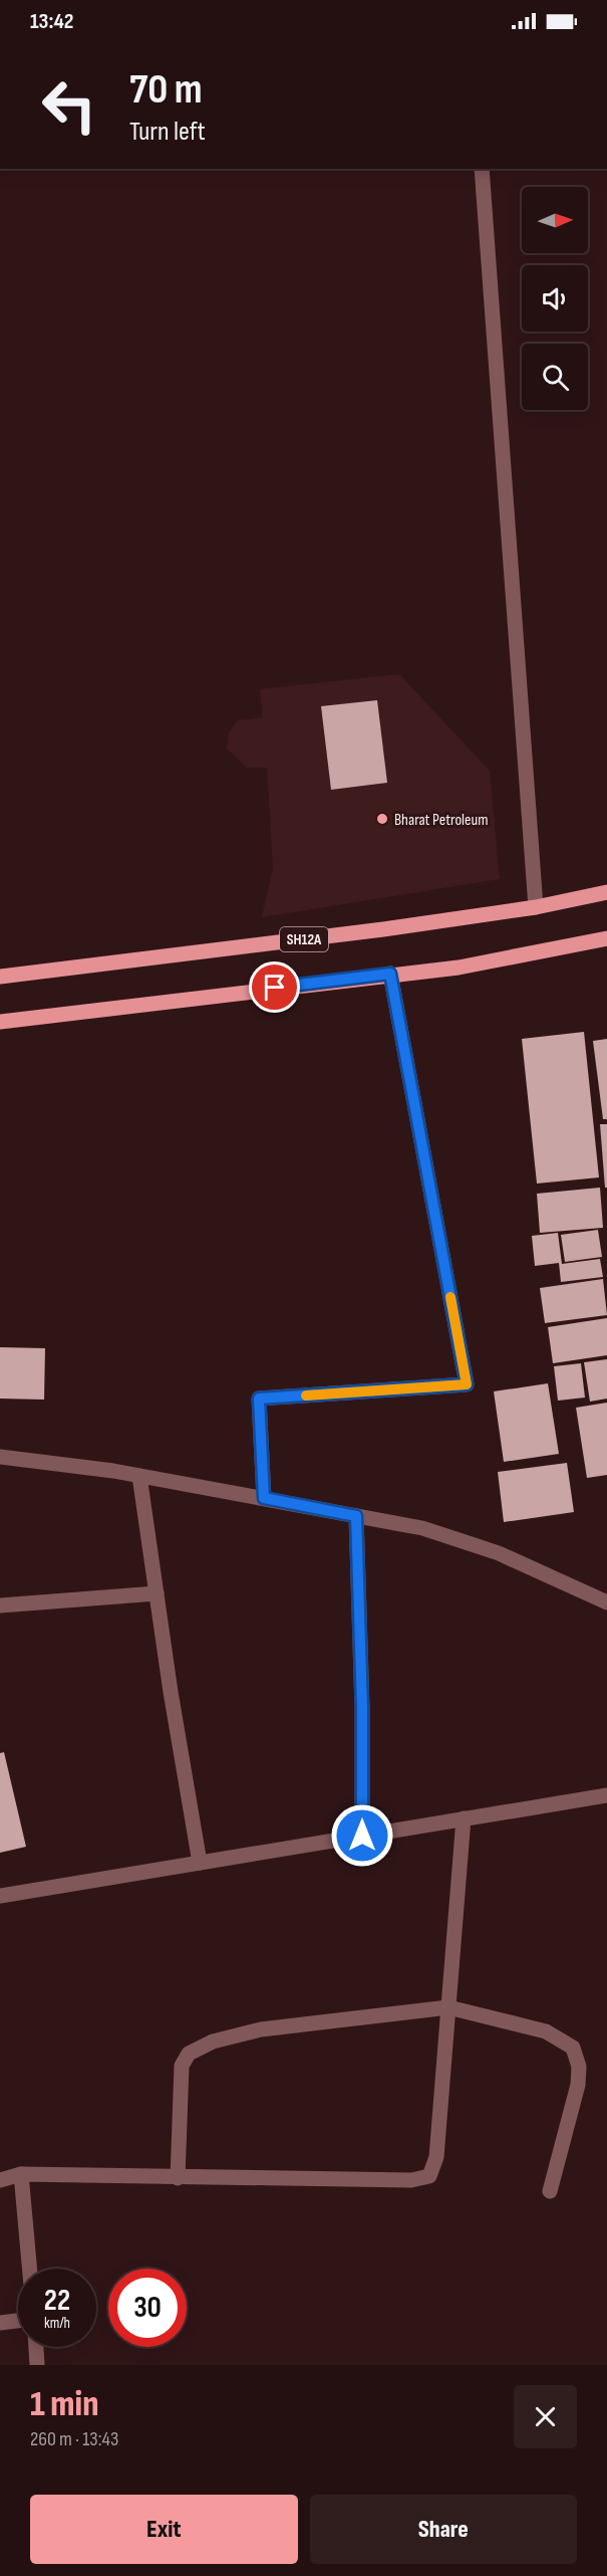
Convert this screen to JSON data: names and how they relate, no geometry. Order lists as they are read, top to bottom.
{
  "streets": {
    "main road": ["SH12A"]
  },
  "places": ["Bharat Petroleum"],
  "north": "right",
  "page": {
    "status": "13:42",
    "turn": ["70 m", "Turn left"],
    "speed": "22 km/h",
    "limit": "30",
    "heading": ["1 min", "260 m · 13:43"],
    "buttons": ["Exit", "Share"]
  }
}
